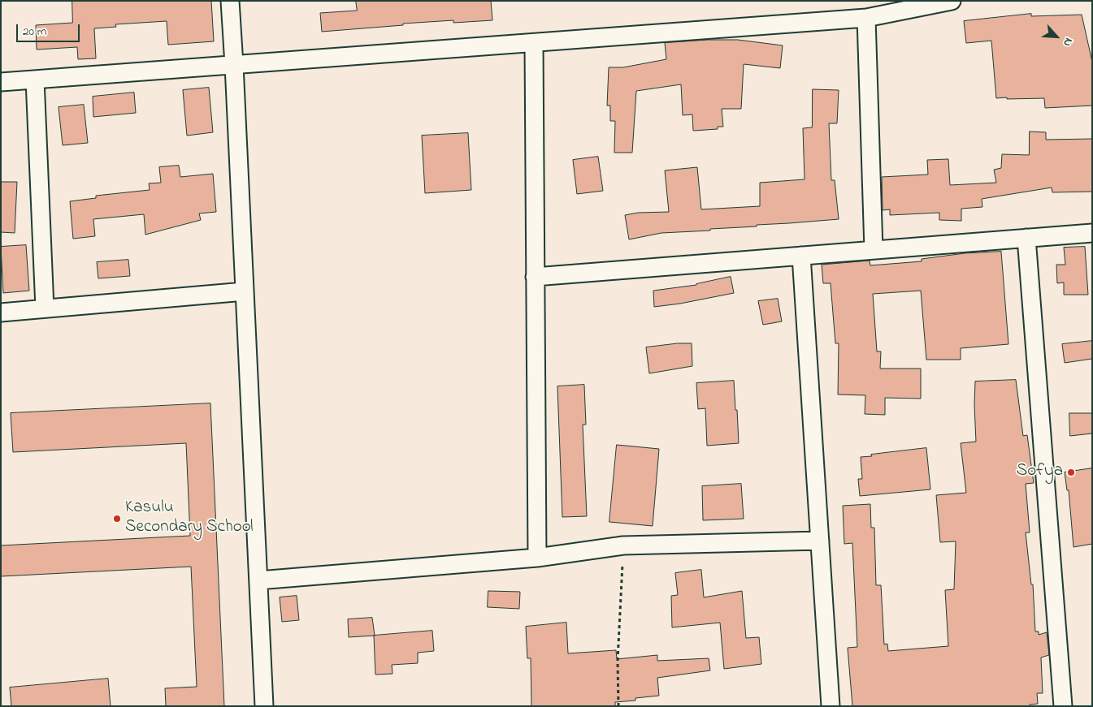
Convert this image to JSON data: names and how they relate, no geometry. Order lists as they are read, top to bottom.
{
  "places": ["Sofya", "Kasulu Secondary School"],
  "scale_bar": "20 m",
  "north": "bottom right"
}
